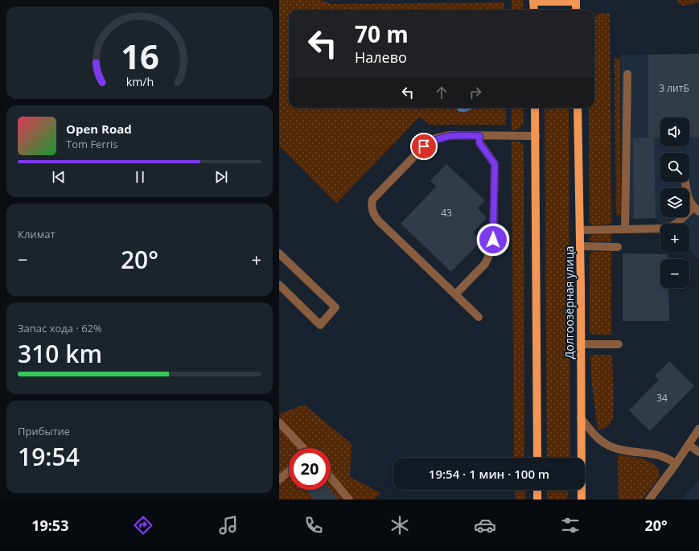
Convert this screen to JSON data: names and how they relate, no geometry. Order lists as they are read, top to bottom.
{
  "streets": {
    "main road": ["Долгоозёрная улица"]
  },
  "house_numbers": ["3 литБ", "43", "34"],
  "page": {
    "turn": ["70 m", "Налево"],
    "song": ["Open Road", "Tom Ferris"],
    "map_buttons": ["+", "−"],
    "tile": [
      "Климат",
      ["Запас хода · 62%", "310 km"],
      ["Прибытие", "19:54"]
    ],
    "heat": ["−", "20°", "+"],
    "limit": "20",
    "trip": "19:54 · 1 мин · 100 m",
    "tabs": ["19:53", "20°"],
    "gauge": ["16", "km/h"]
  }
}
